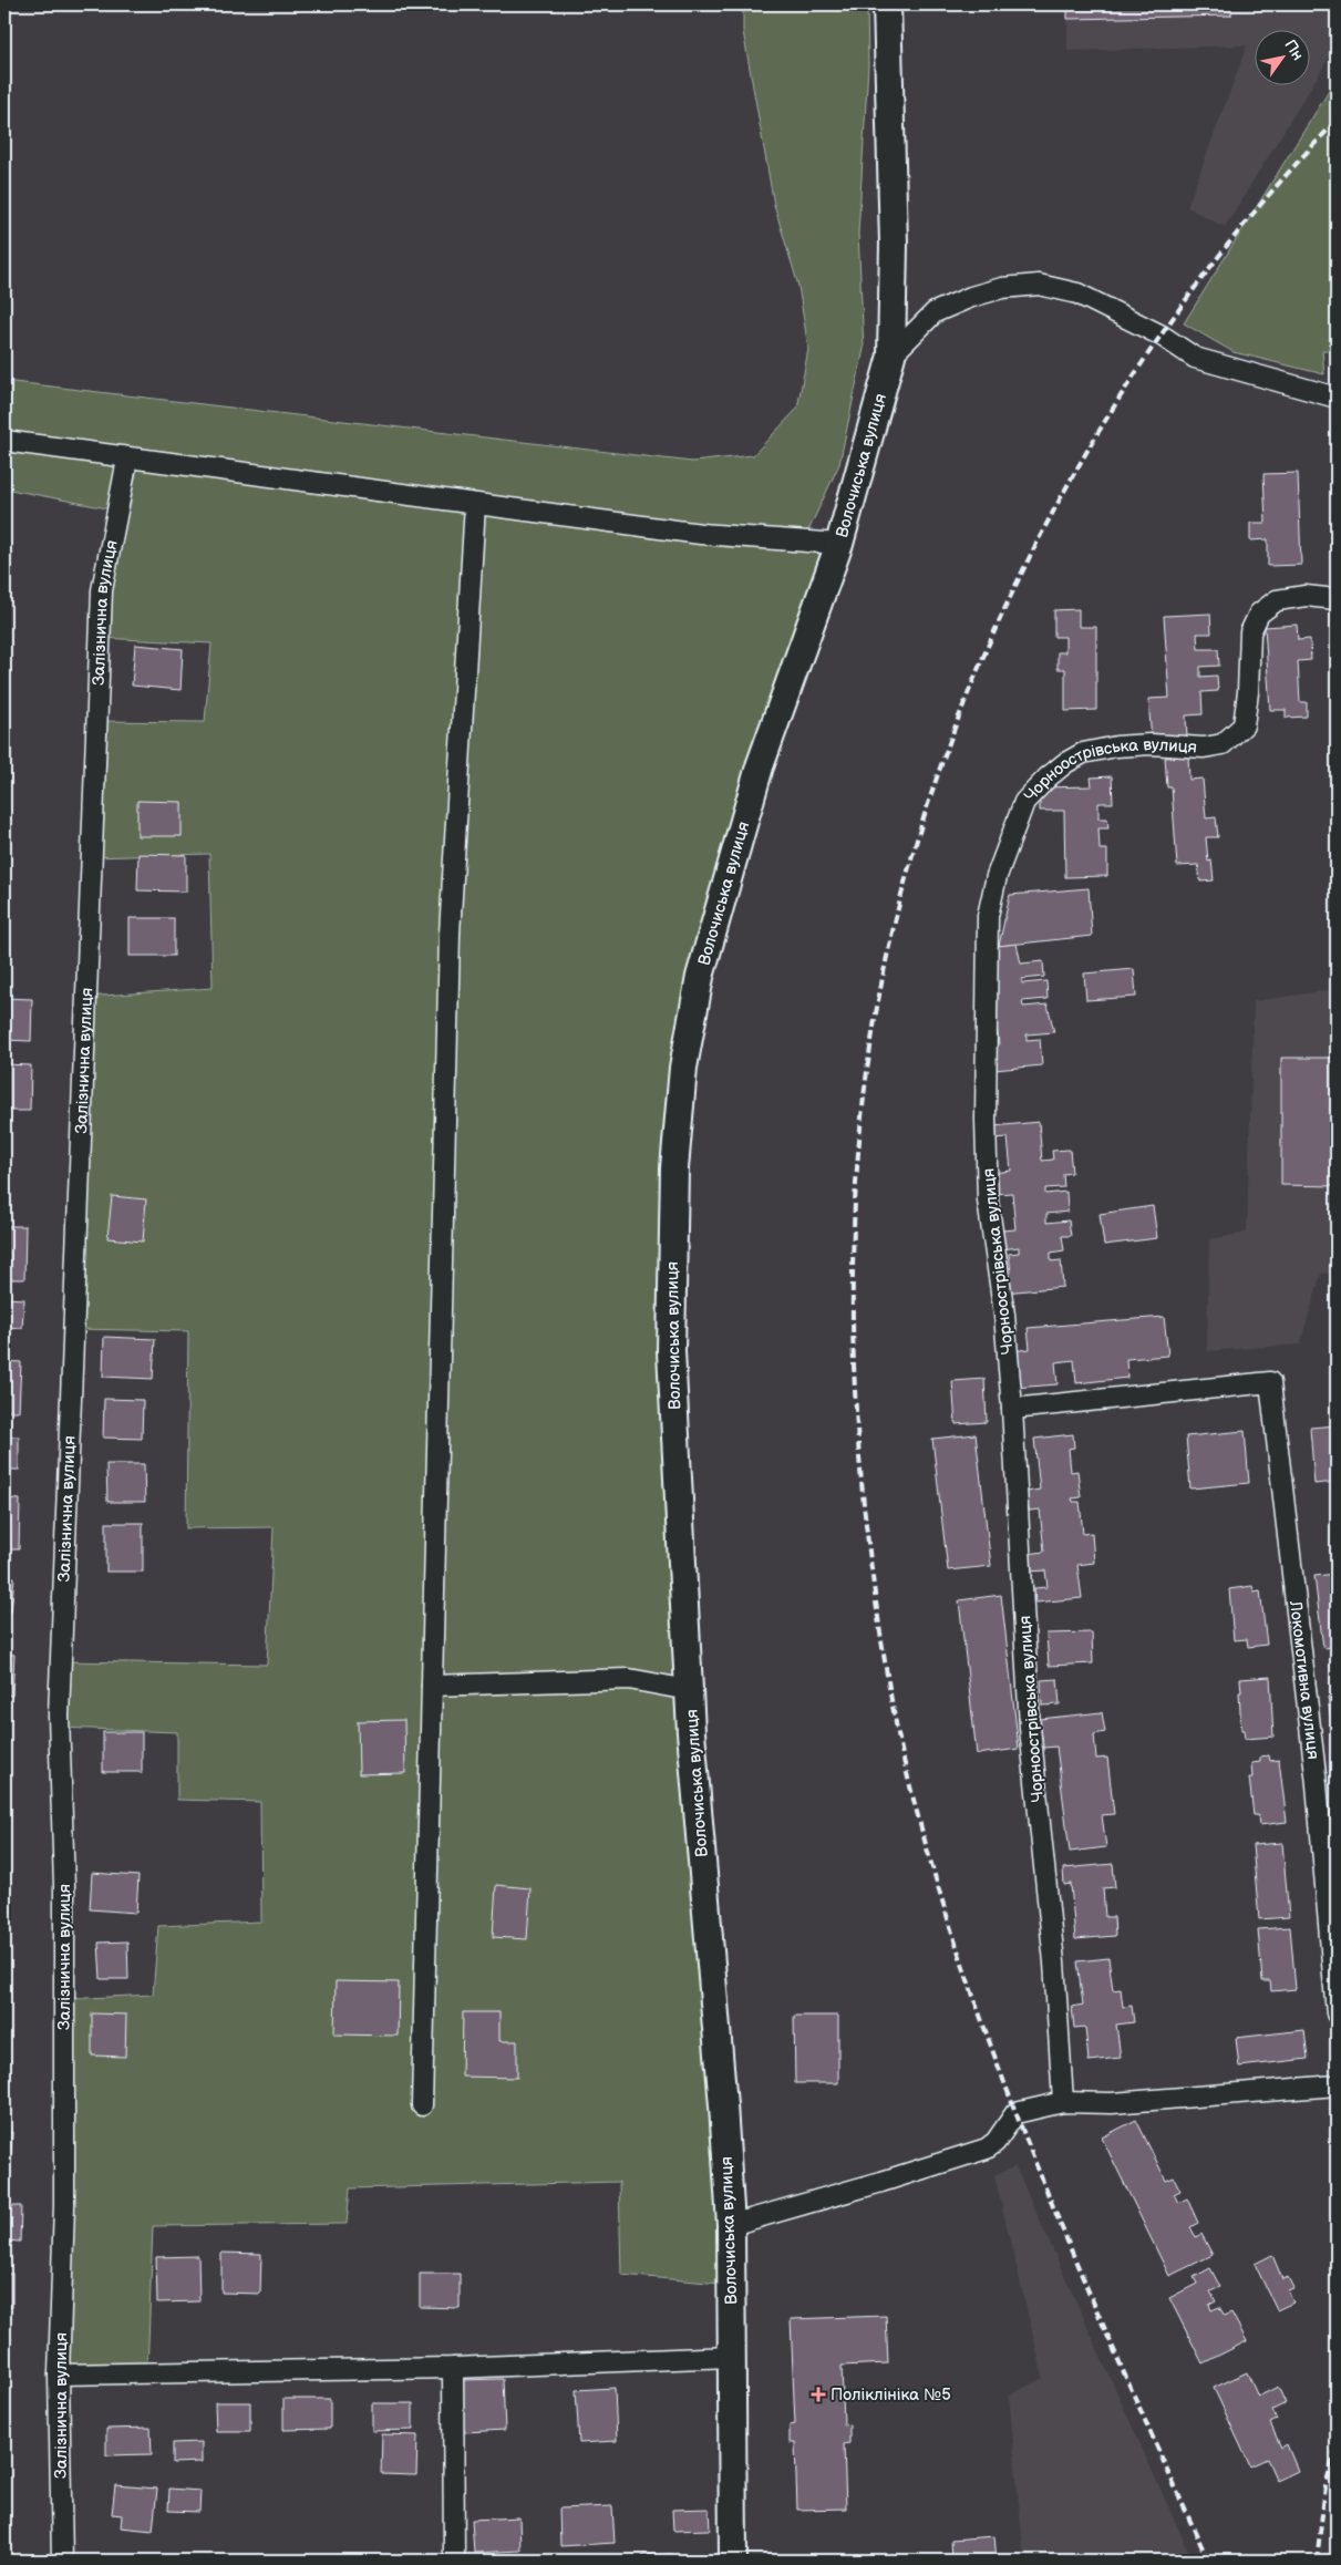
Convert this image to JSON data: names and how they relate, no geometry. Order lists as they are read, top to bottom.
{
  "streets": {
    "main road": ["Волочиська вулиця"],
    "street": ["Залізнична вулиця", "Чорноострівська вулиця", "Локомотивна вулиця"]
  },
  "crossings": [
    ["Чорноострівська вулиця", "Локомотивна вулиця"]
  ],
  "places": {
    "health": ["Поліклініка №5"]
  },
  "north": "top right"
}
